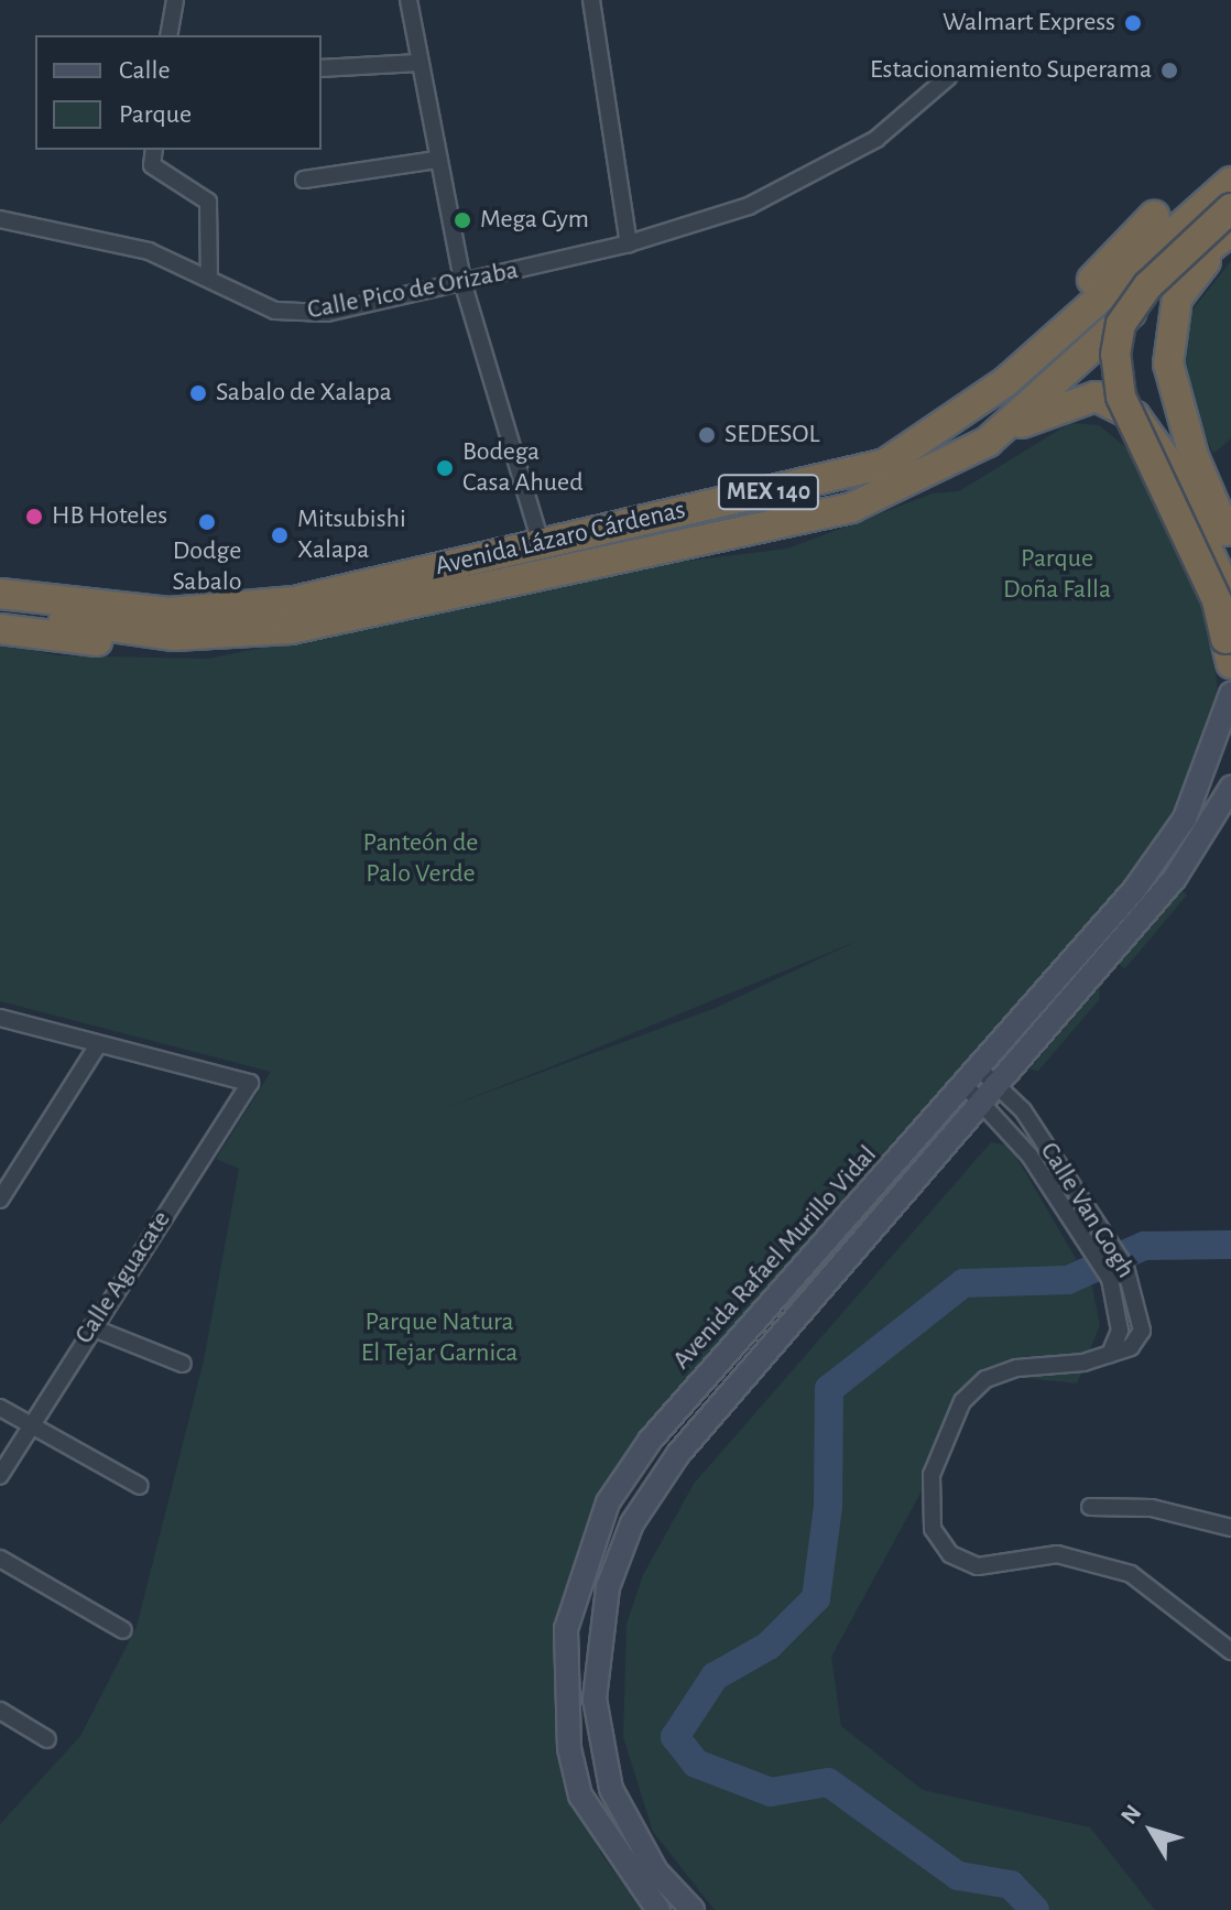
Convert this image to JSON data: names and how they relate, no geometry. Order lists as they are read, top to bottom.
{
  "streets": {
    "highway": ["MEX 140", "Avenida Lázaro Cárdenas"],
    "main road": ["Avenida Rafael Murillo Vidal"],
    "street": ["Calle Pico de Orizaba", "Calle Van Gogh", "Calle Aguacate"]
  },
  "crossings": [
    ["Calle Van Gogh", "Avenida Rafael Murillo Vidal"]
  ],
  "parks": ["Parque Doña Falla", "Panteón de Palo Verde", "Parque Natura El Tejar Garnica"],
  "places": [
    "Walmart Express",
    "Estacionamiento Superama",
    "Mega Gym",
    "Sabalo de Xalapa",
    "SEDESOL",
    "Bodega Casa Ahued",
    "HB Hoteles",
    "Dodge Sabalo",
    "Mitsubishi Xalapa"
  ],
  "legend": ["Calle", "Parque"],
  "north": "top left"
}
